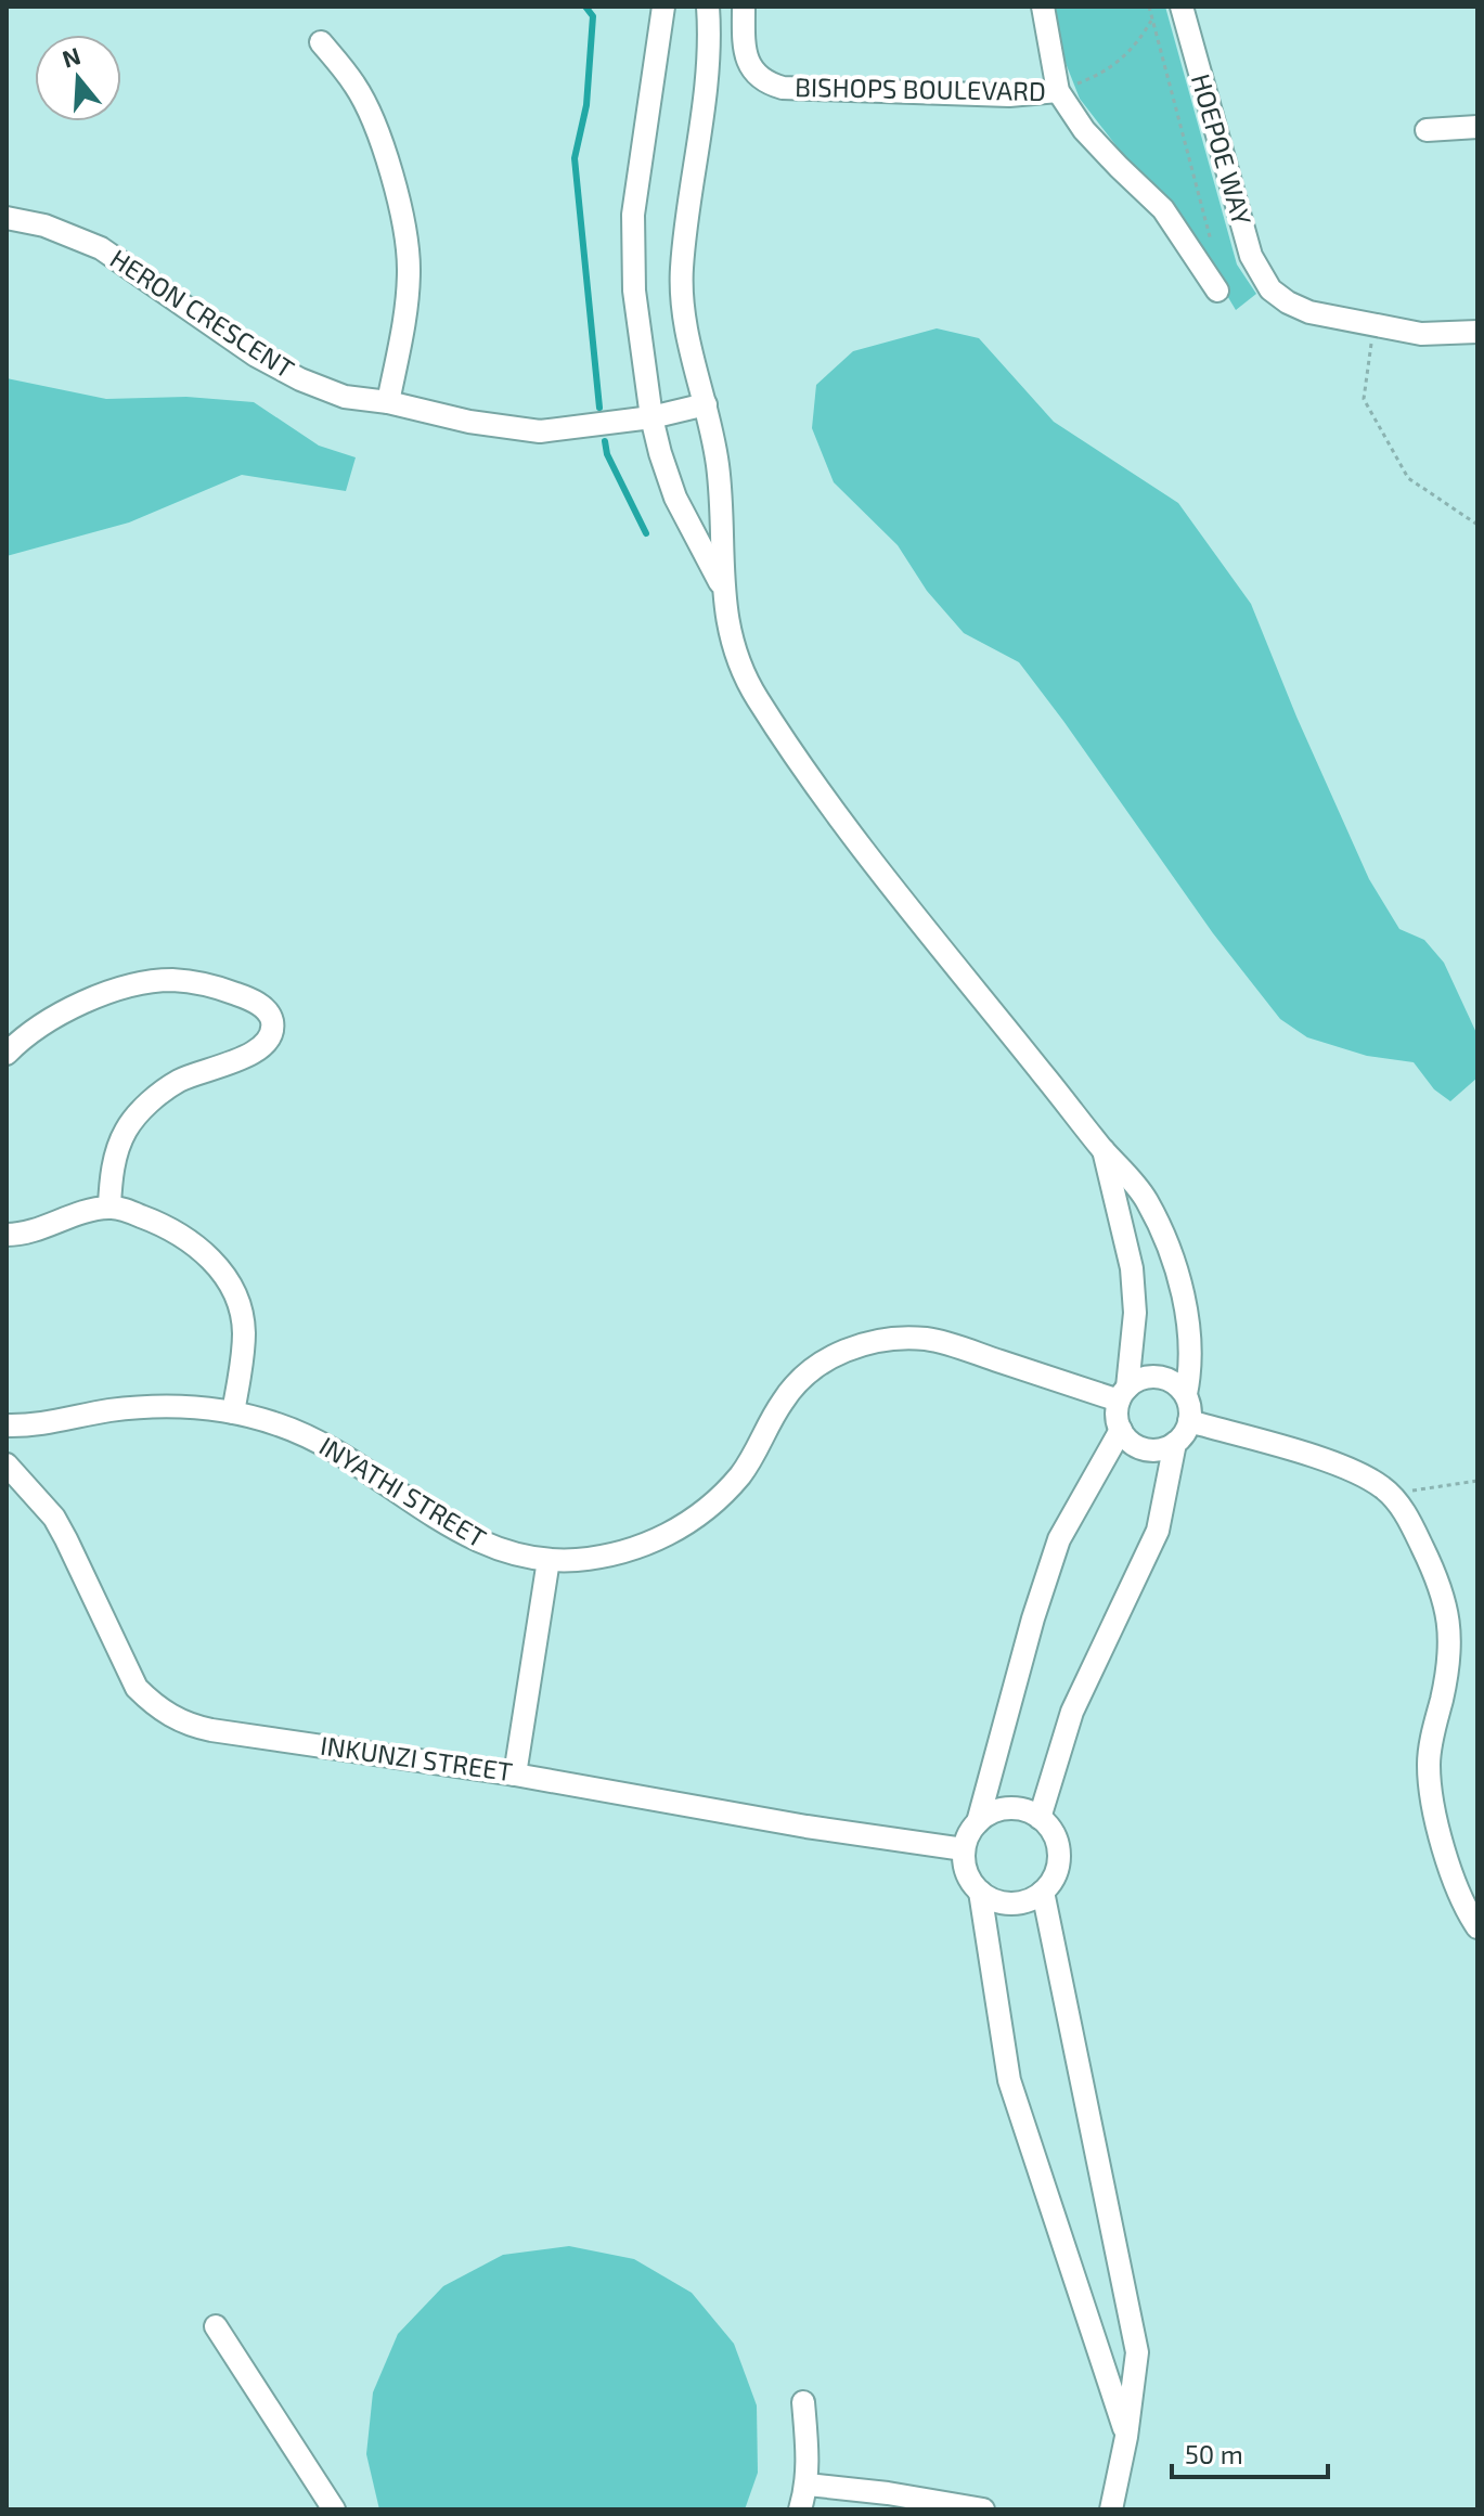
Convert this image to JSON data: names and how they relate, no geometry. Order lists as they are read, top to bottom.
{
  "streets": {
    "street": [
      "BISHOPS BOULEVARD",
      "HOEPOE WAY",
      "HERON CRESCENT",
      "INYATHI STREET",
      "INKUNZI STREET"
    ]
  },
  "scale_bar": "50 m",
  "north": "top"
}
